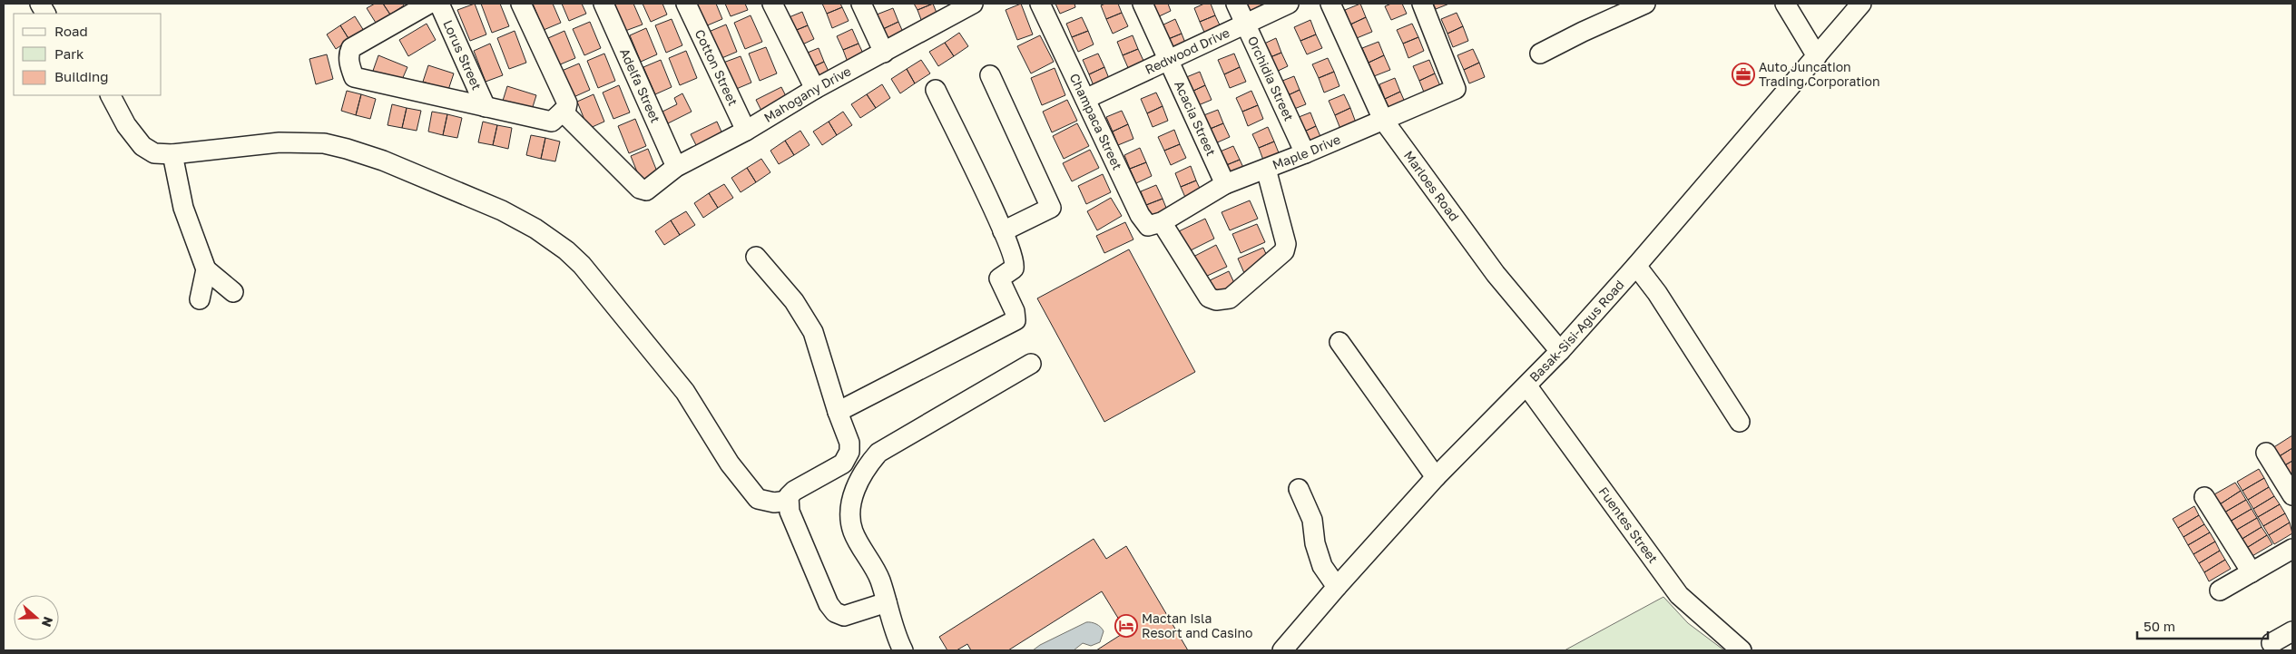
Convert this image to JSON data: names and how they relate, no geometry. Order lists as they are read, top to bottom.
{
  "streets": {
    "street": [
      "Redwood Drive",
      "Lorus Street",
      "Cotton Street",
      "Orchidia Street",
      "Adelfa Street",
      "Mahogany Drive",
      "Acacia Street",
      "Champaca Street",
      "Maple Drive",
      "Marloes Road",
      "Basak-Sisi-Agus Road",
      "Fuentes Street"
    ]
  },
  "crossings": [
    ["Redwood Drive", "Orchidia Street"],
    ["Redwood Drive", "Acacia Street"],
    ["Redwood Drive", "Champaca Street"],
    ["Cotton Street", "Mahogany Drive"],
    ["Orchidia Street", "Maple Drive"],
    ["Adelfa Street", "Mahogany Drive"],
    ["Acacia Street", "Maple Drive"],
    ["Champaca Street", "Maple Drive"],
    ["Maple Drive", "Marloes Road"],
    ["Marloes Road", "Basak-Sisi-Agus Road"],
    ["Basak-Sisi-Agus Road", "Fuentes Street"]
  ],
  "places": {
    "office": ["Auto Juncation Trading Corporation"],
    "hotel": ["Mactan Isla Resort and Casino"]
  },
  "legend": ["Road", "Park", "Building"],
  "scale_bar": "50 m",
  "north": "right"
}
